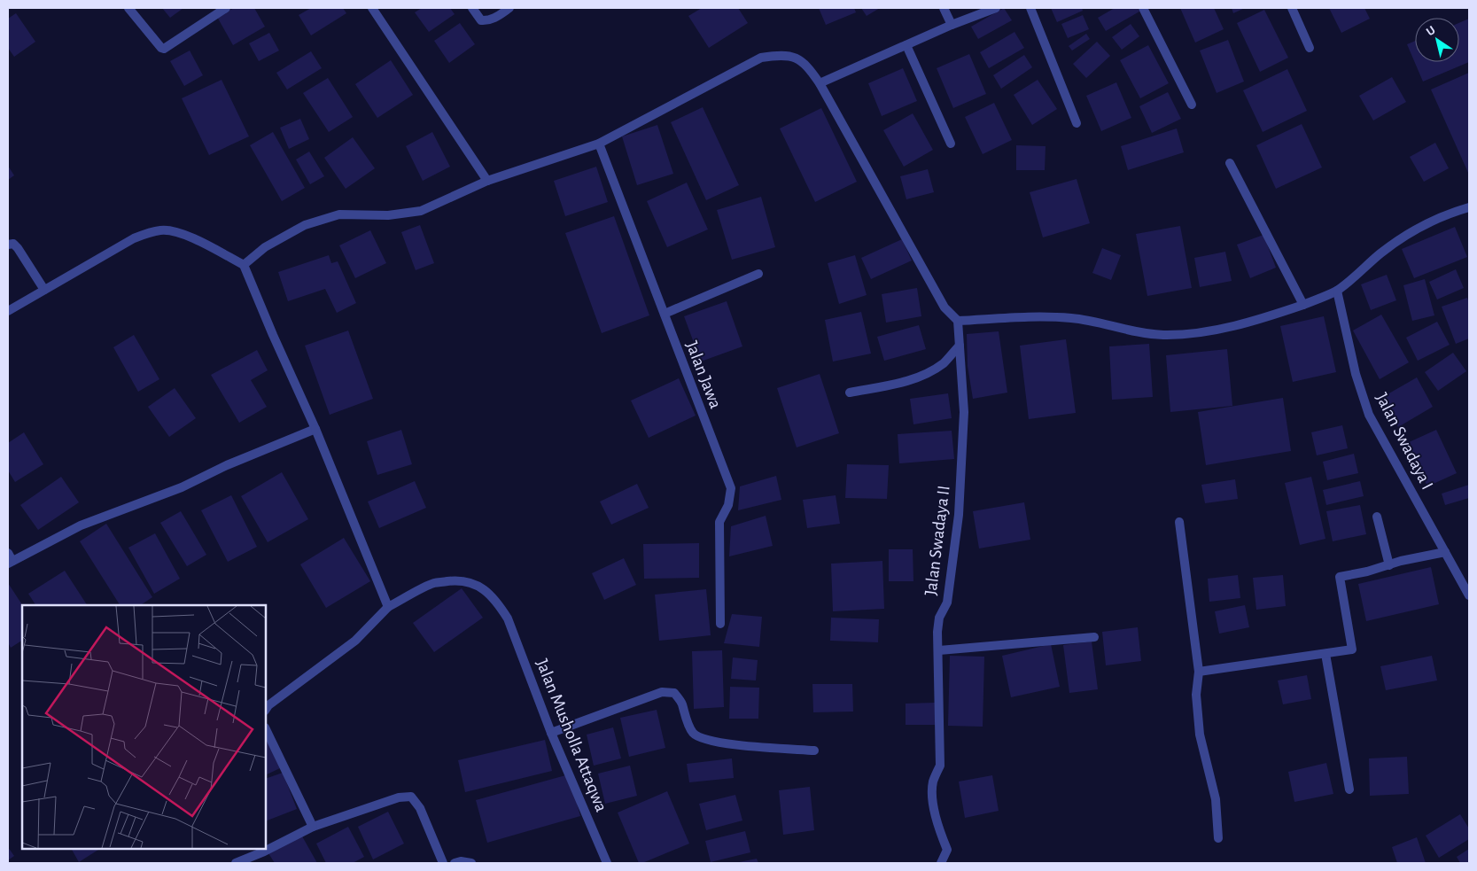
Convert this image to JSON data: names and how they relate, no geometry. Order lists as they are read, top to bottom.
{
  "streets": {
    "street": [
      "Jalan Jawa",
      "Jalan Swadaya I",
      "Jalan Swadaya II",
      "Jalan Musholla Attaqwa"
    ]
  },
  "north": "top left"
}
